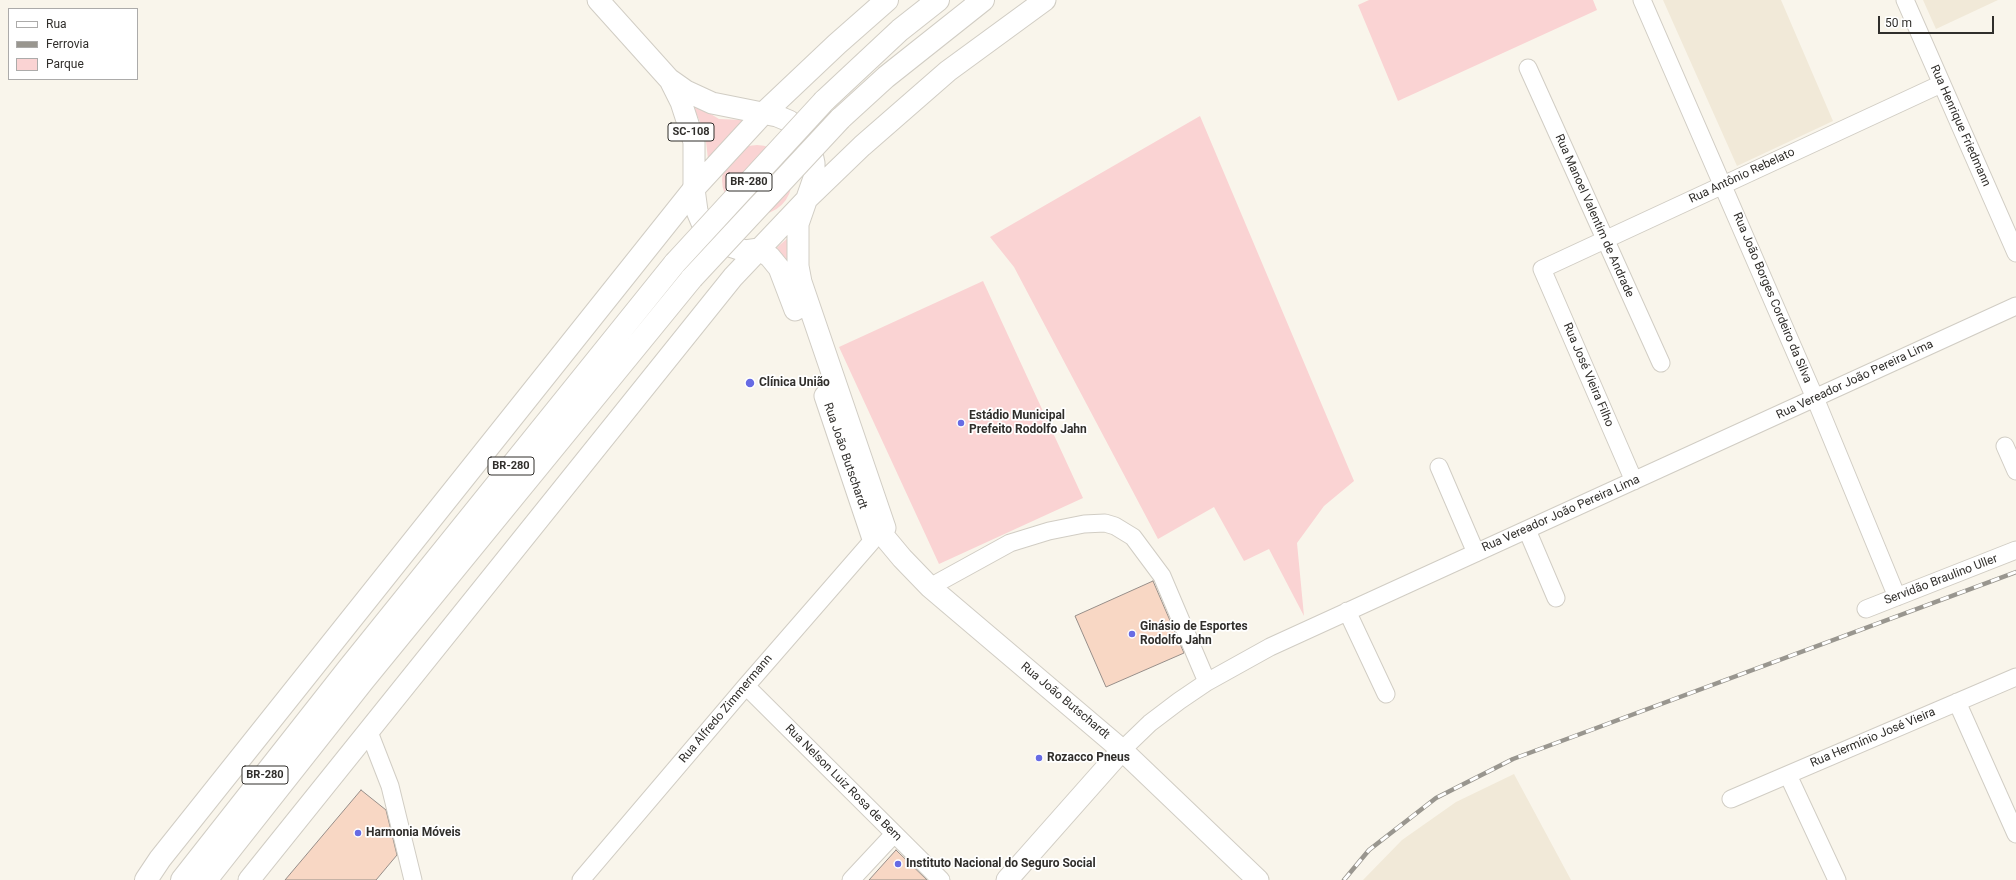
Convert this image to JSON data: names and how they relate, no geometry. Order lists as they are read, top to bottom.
{
  "streets": {
    "highway": ["BR-280"],
    "main road": ["SC-108", "Rua João Butschardt"],
    "street": [
      "Rua Henrique Friedmann",
      "Rua Antônio Rebelato",
      "Rua Manoel Valentim de Andrade",
      "Rua João Borges Cordeiro da Silva",
      "Rua José Vieira Filho",
      "Rua Vereador João Pereira Lima",
      "Servidão Braulino Uller",
      "Rua Alfredo Zimmermann",
      "Rua Hermínio José Vieira",
      "Rua Nelson Luiz Rosa de Bem"
    ]
  },
  "crossings": [
    ["Rua Henrique Friedmann", "Rua Antônio Rebelato"],
    ["SC-108", "Rua João Butschardt"],
    ["Rua Antônio Rebelato", "Rua Manoel Valentim de Andrade"],
    ["Rua Antônio Rebelato", "Rua João Borges Cordeiro da Silva"],
    ["Rua Antônio Rebelato", "Rua José Vieira Filho"],
    ["Rua João Borges Cordeiro da Silva", "Rua Vereador João Pereira Lima"],
    ["Rua João Borges Cordeiro da Silva", "Servidão Braulino Uller"],
    ["Rua José Vieira Filho", "Rua Vereador João Pereira Lima"],
    ["Rua Vereador João Pereira Lima", "Rua João Butschardt"],
    ["Rua João Butschardt", "Rua Alfredo Zimmermann"],
    ["Rua Alfredo Zimmermann", "Rua Nelson Luiz Rosa de Bem"]
  ],
  "places": [
    "Clínica União",
    "Estádio Municipal Prefeito Rodolfo Jahn",
    "Ginásio de Esportes Rodolfo Jahn",
    "Rozacco Pneus",
    "Harmonia Móveis",
    "Instituto Nacional do Seguro Social"
  ],
  "legend": ["Rua", "Ferrovia", "Parque"],
  "scale_bar": "50 m"
}
